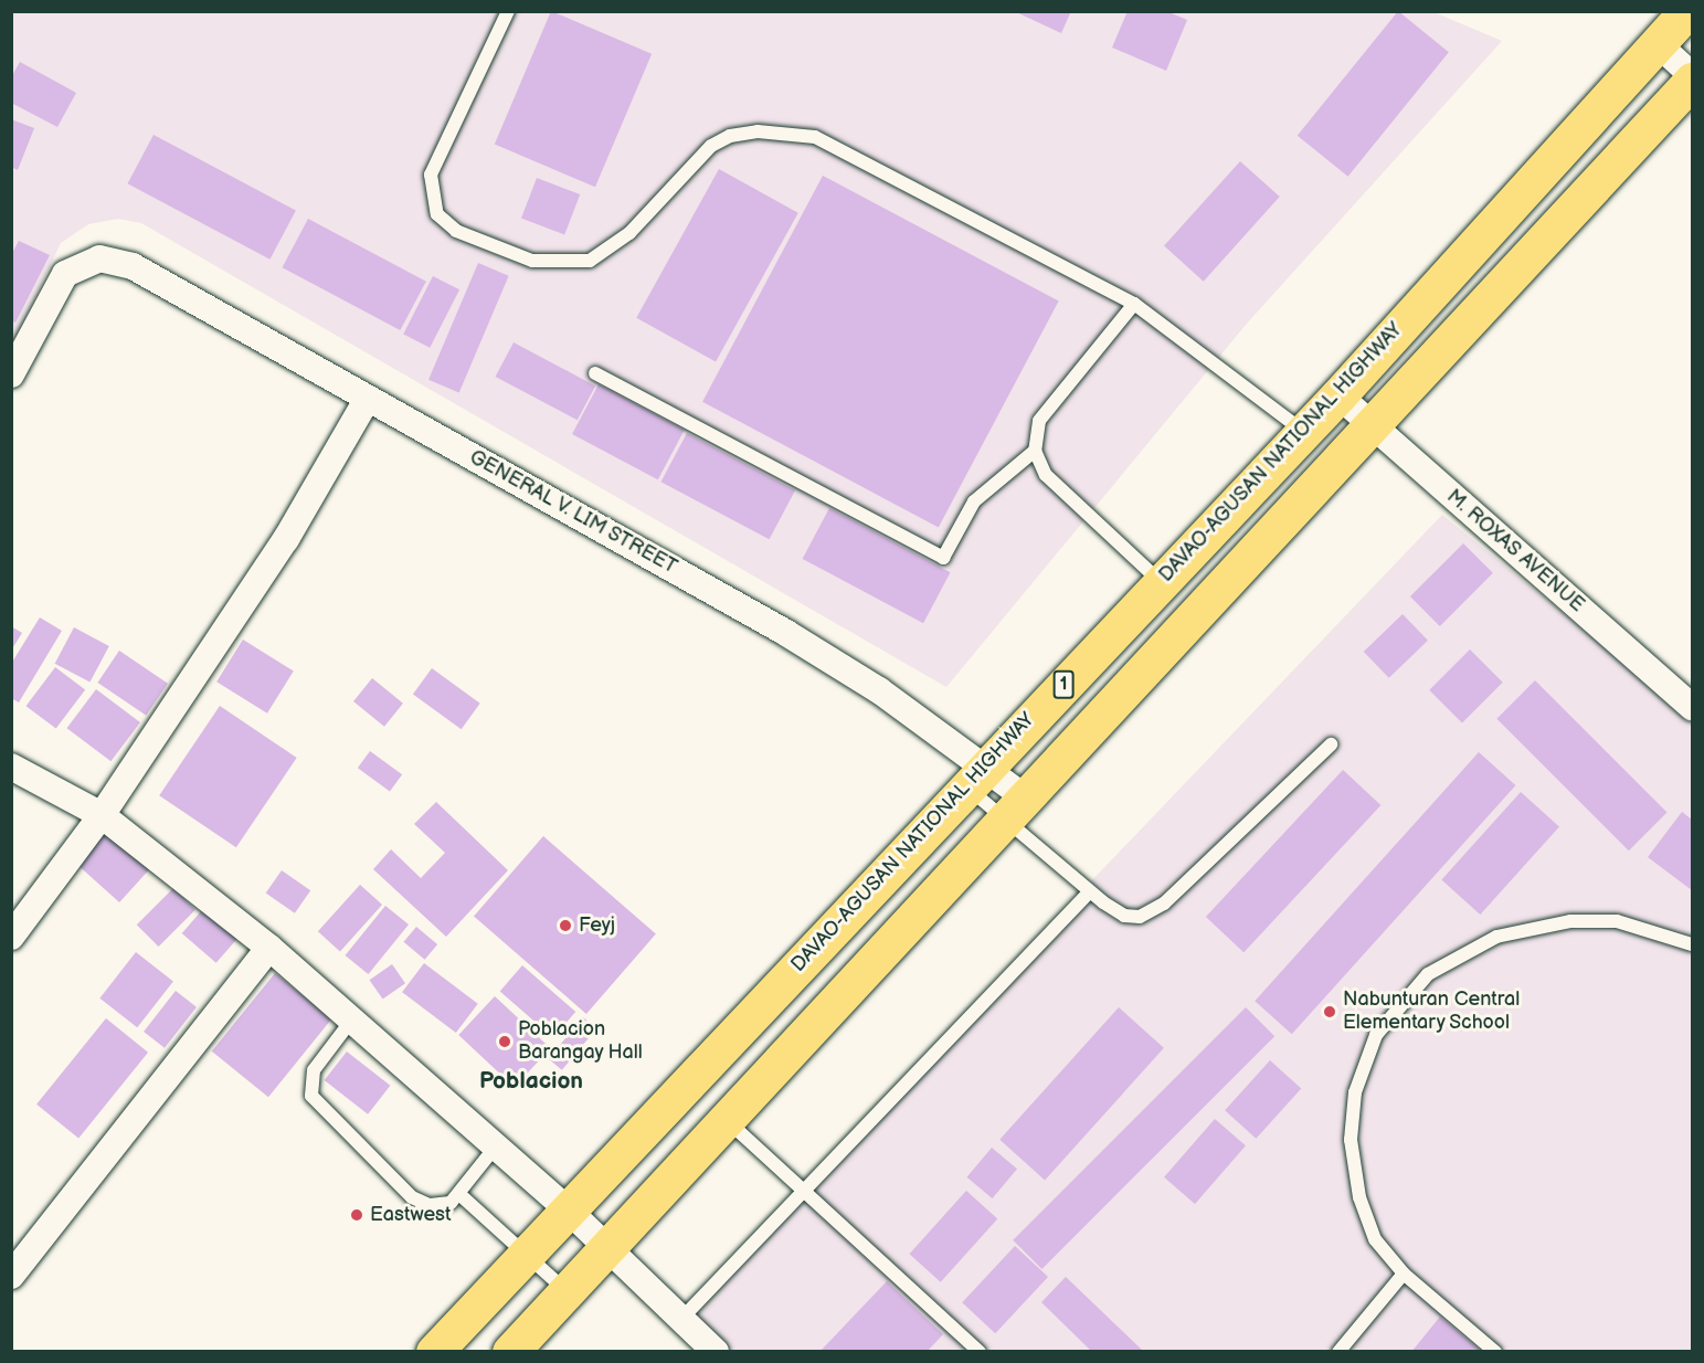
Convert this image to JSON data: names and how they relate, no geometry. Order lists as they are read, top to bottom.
{
  "streets": {
    "highway": ["DAVAO-AGUSAN NATIONAL HIGHWAY", "1"],
    "street": ["GENERAL V. LIM STREET", "M. ROXAS AVENUE"]
  },
  "crossings": [
    ["DAVAO-AGUSAN NATIONAL HIGHWAY", "GENERAL V. LIM STREET"],
    ["DAVAO-AGUSAN NATIONAL HIGHWAY", "M. ROXAS AVENUE"]
  ],
  "districts": ["Poblacion"],
  "places": [
    "Feyj",
    "Nabunturan Central Elementary School",
    "Poblacion Barangay Hall",
    "Eastwest"
  ]
}
